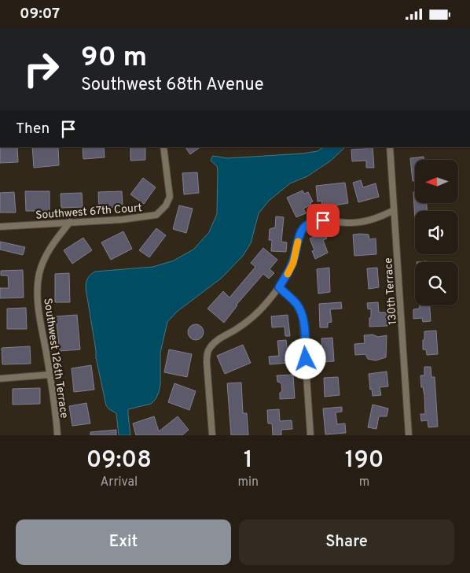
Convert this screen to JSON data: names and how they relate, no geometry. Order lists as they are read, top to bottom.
{
  "streets": {
    "street": ["Southwest 67th Court", "130th Terrace", "Southwest 126th Terrace"]
  },
  "crossings": [
    ["Southwest 67th Court", "Southwest 126th Terrace"]
  ],
  "north": "left",
  "page": {
    "status": "09:07",
    "turn": ["90 m", "Southwest 68th Avenue"],
    "then": "Then",
    "eta": [
      "09:08",
      "Arrival",
      "1",
      "min",
      "190",
      "m"
    ],
    "buttons": ["Exit", "Share"]
  }
}
